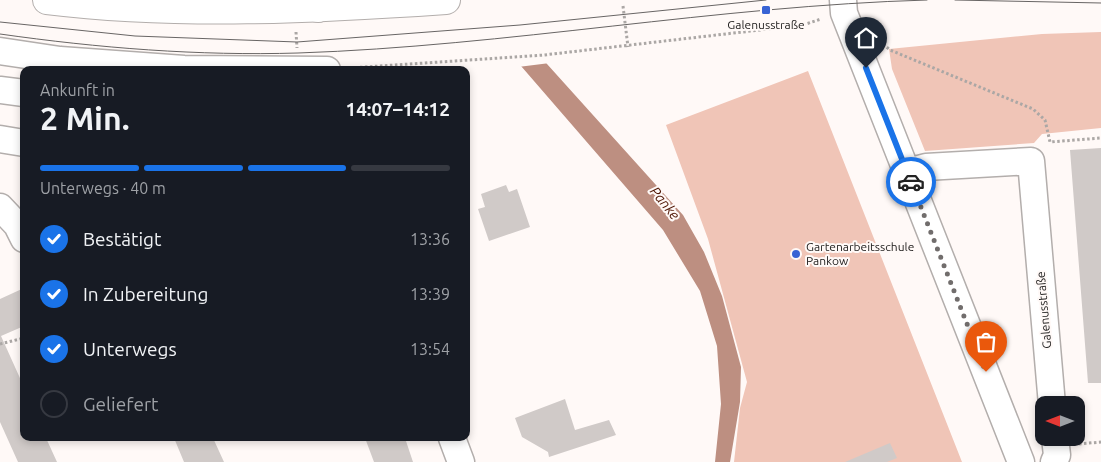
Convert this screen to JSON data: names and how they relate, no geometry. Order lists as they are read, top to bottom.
{
  "streets": {
    "street": ["Galenusstraße"]
  },
  "water": ["Panke"],
  "places": {
    "transit": ["Galenusstraße"],
    "other": ["Gartenarbeitsschule Pankow"]
  },
  "north": "left",
  "page": {
    "heading": ["2 Min.", "Ankunft in", "14:07–14:12"],
    "bar": "Unterwegs · 40 m",
    "list": [
      ["Bestätigt", "13:36"],
      ["In Zubereitung", "13:39"],
      ["Unterwegs", "13:54"],
      "Geliefert"
    ]
  }
}
